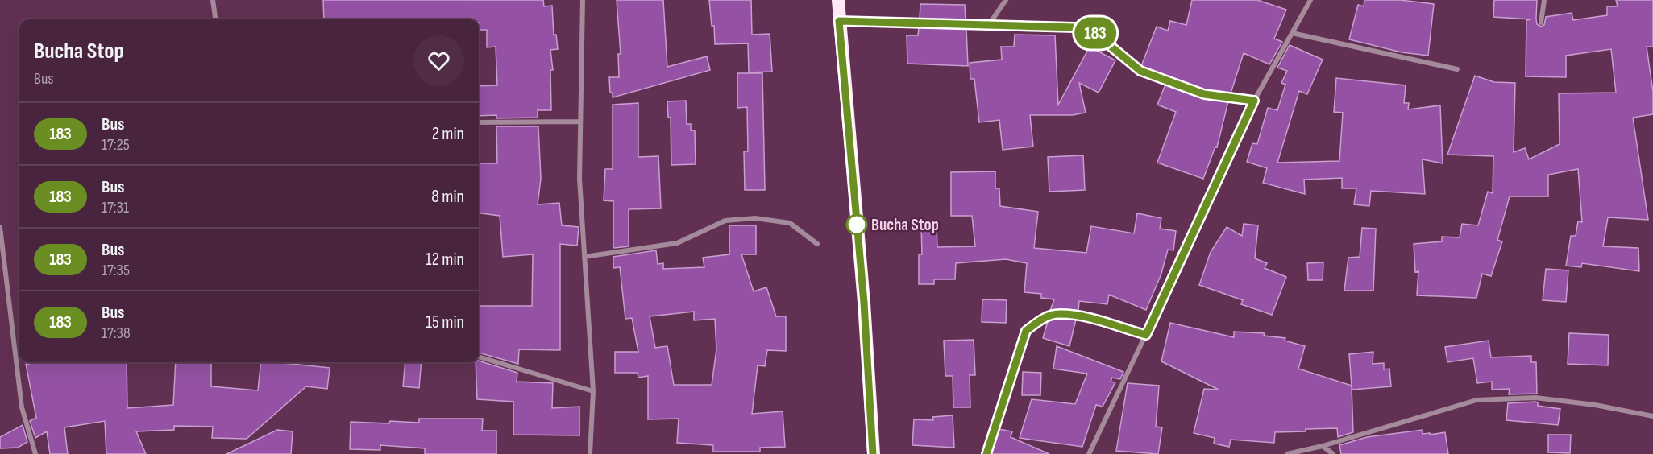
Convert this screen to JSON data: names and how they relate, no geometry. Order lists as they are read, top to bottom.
{
  "places": ["Bucha Stop"],
  "lines": ["bus line 183"],
  "page": {
    "on_map": "183",
    "heading": ["Bucha Stop", "Bus"],
    "list": [
      {
        "mark": "183",
        "name": "Bus",
        "note": "17:25",
        "value": "2 min"
      },
      {
        "mark": "183",
        "name": "Bus",
        "note": "17:31",
        "value": "8 min"
      },
      {
        "mark": "183",
        "name": "Bus",
        "note": "17:35",
        "value": "12 min"
      },
      {
        "mark": "183",
        "name": "Bus",
        "note": "17:38",
        "value": "15 min"
      }
    ]
  }
}
